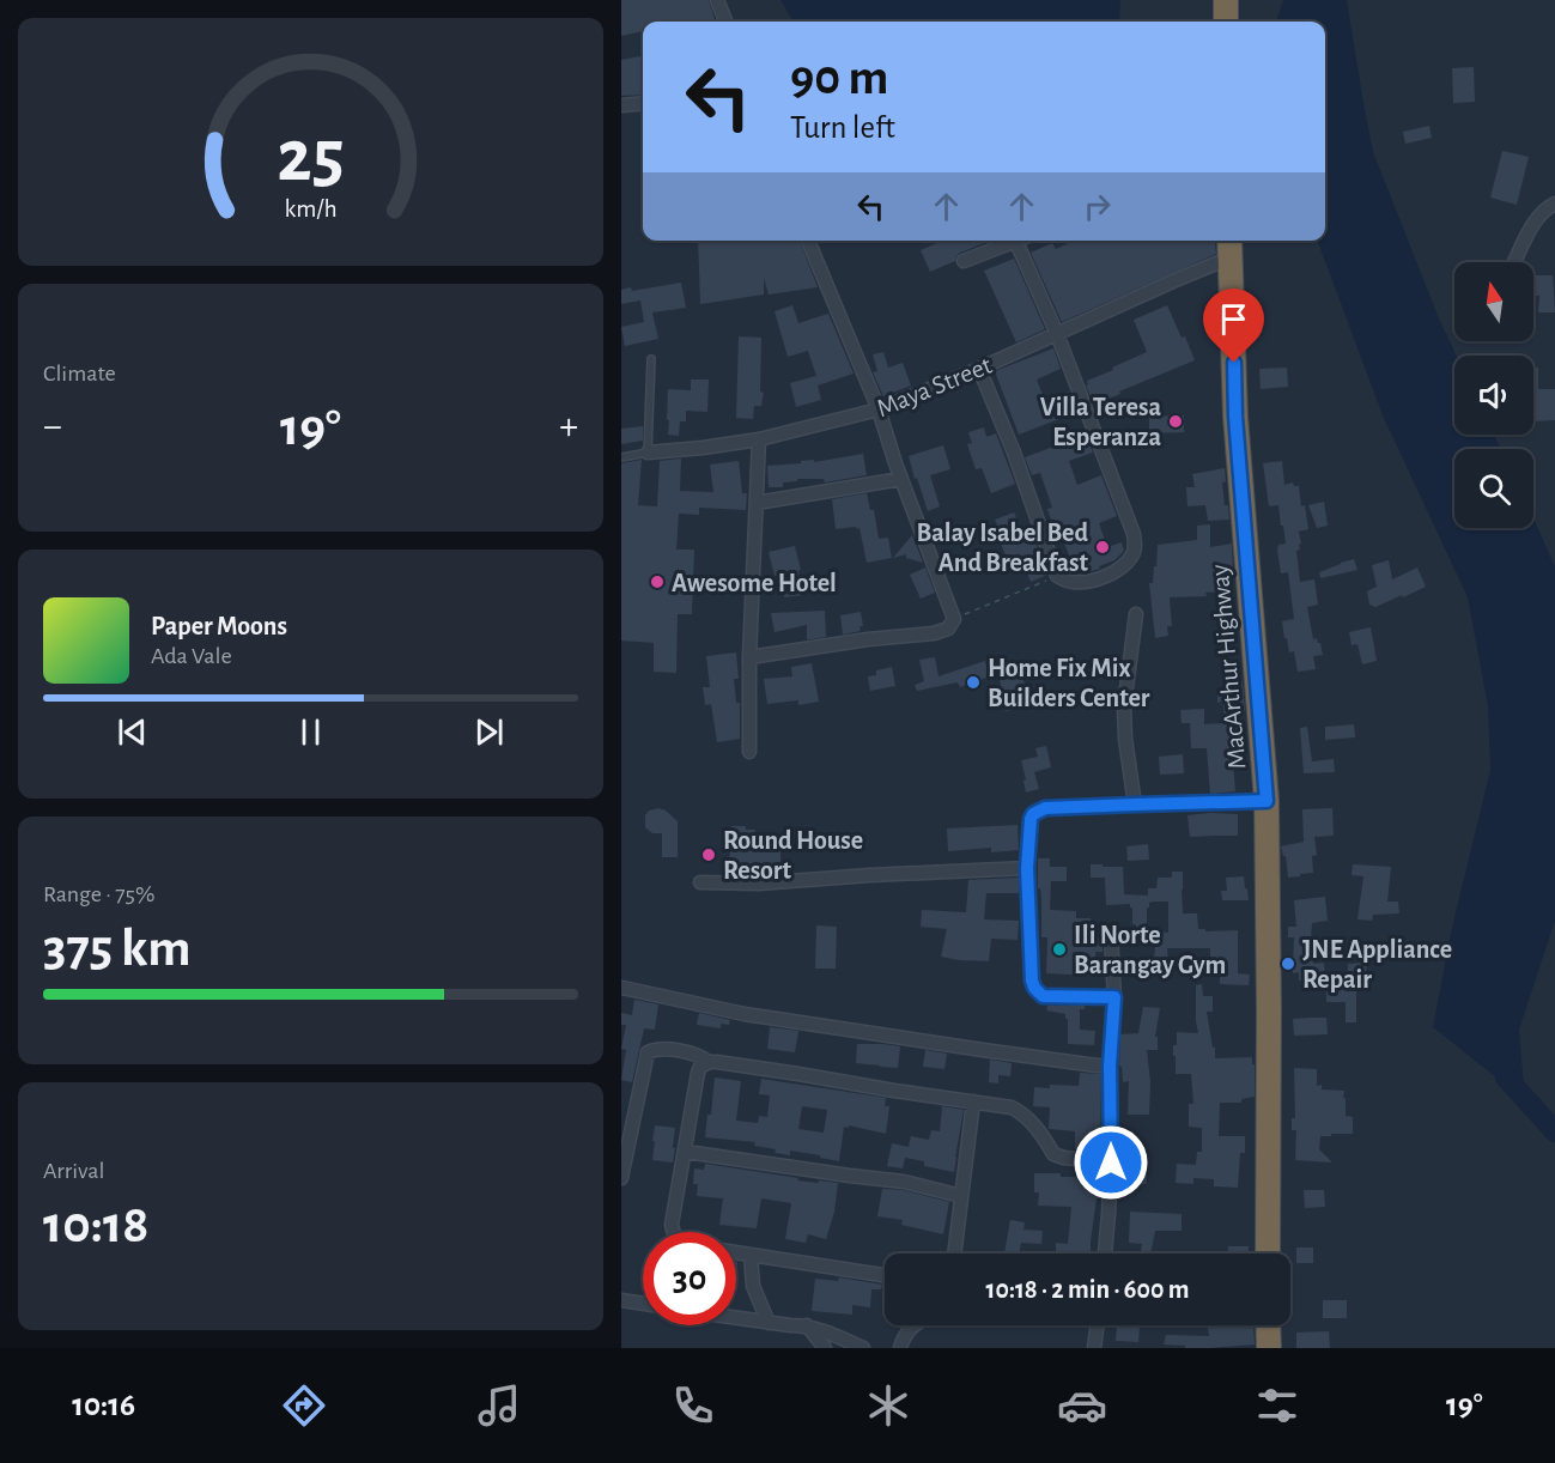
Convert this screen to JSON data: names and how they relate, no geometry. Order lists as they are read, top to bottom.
{
  "streets": {
    "highway": ["MacArthur Highway"],
    "street": ["Maya Street"]
  },
  "crossings": [
    ["Maya Street", "MacArthur Highway"]
  ],
  "places": [
    "Villa Teresa Esperanza",
    "Balay Isabel Bed And Breakfast",
    "Awesome Hotel",
    "Home Fix Mix Builders Center",
    "Round House Resort",
    "Ili Norte Barangay Gym",
    "JNE Appliance Repair"
  ],
  "north": "top",
  "page": {
    "turn": ["90 m", "Turn left"],
    "tile": [
      "Climate",
      ["Range · 75%", "375 km"],
      ["Arrival", "10:18"]
    ],
    "heat": ["−", "19°", "+"],
    "song": ["Paper Moons", "Ada Vale"],
    "limit": "30",
    "trip": "10:18 · 2 min · 600 m",
    "tabs": ["10:16", "19°"],
    "gauge": ["25", "km/h"]
  }
}
